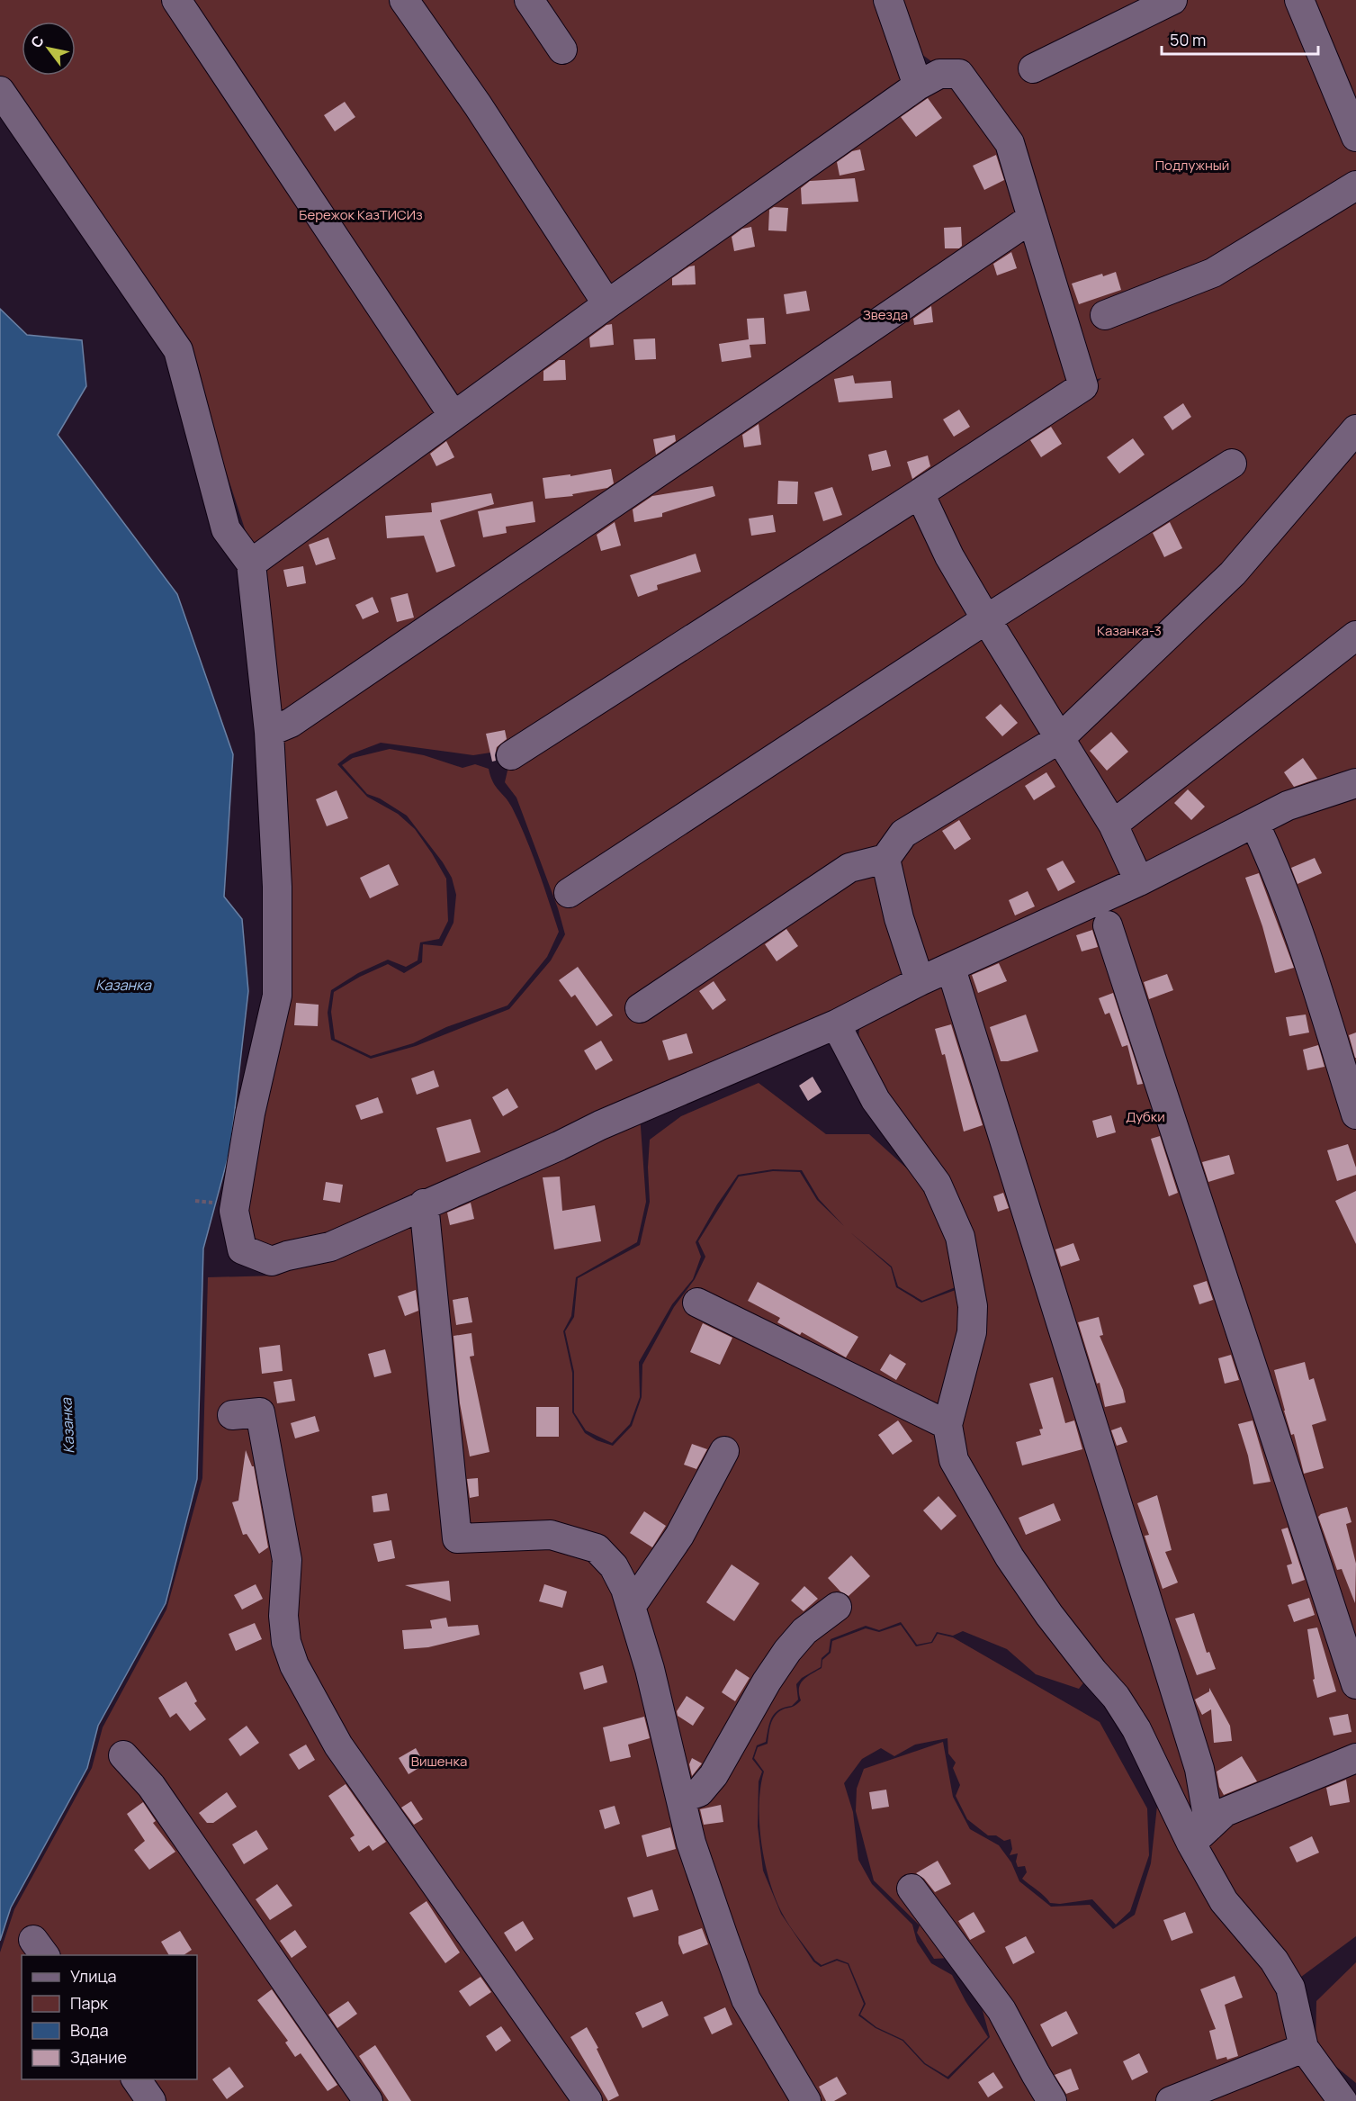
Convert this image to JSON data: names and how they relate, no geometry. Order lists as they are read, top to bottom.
{
  "water": ["Казанка"],
  "parks": [
    "Подлужный",
    "Бережок КазТИСИз",
    "Звезда",
    "Казанка-3",
    "Дубки",
    "Вишенка"
  ],
  "legend": [
    "Улица",
    "Парк",
    "Вода",
    "Здание"
  ],
  "scale_bar": "50 m",
  "north": "top left"
}
